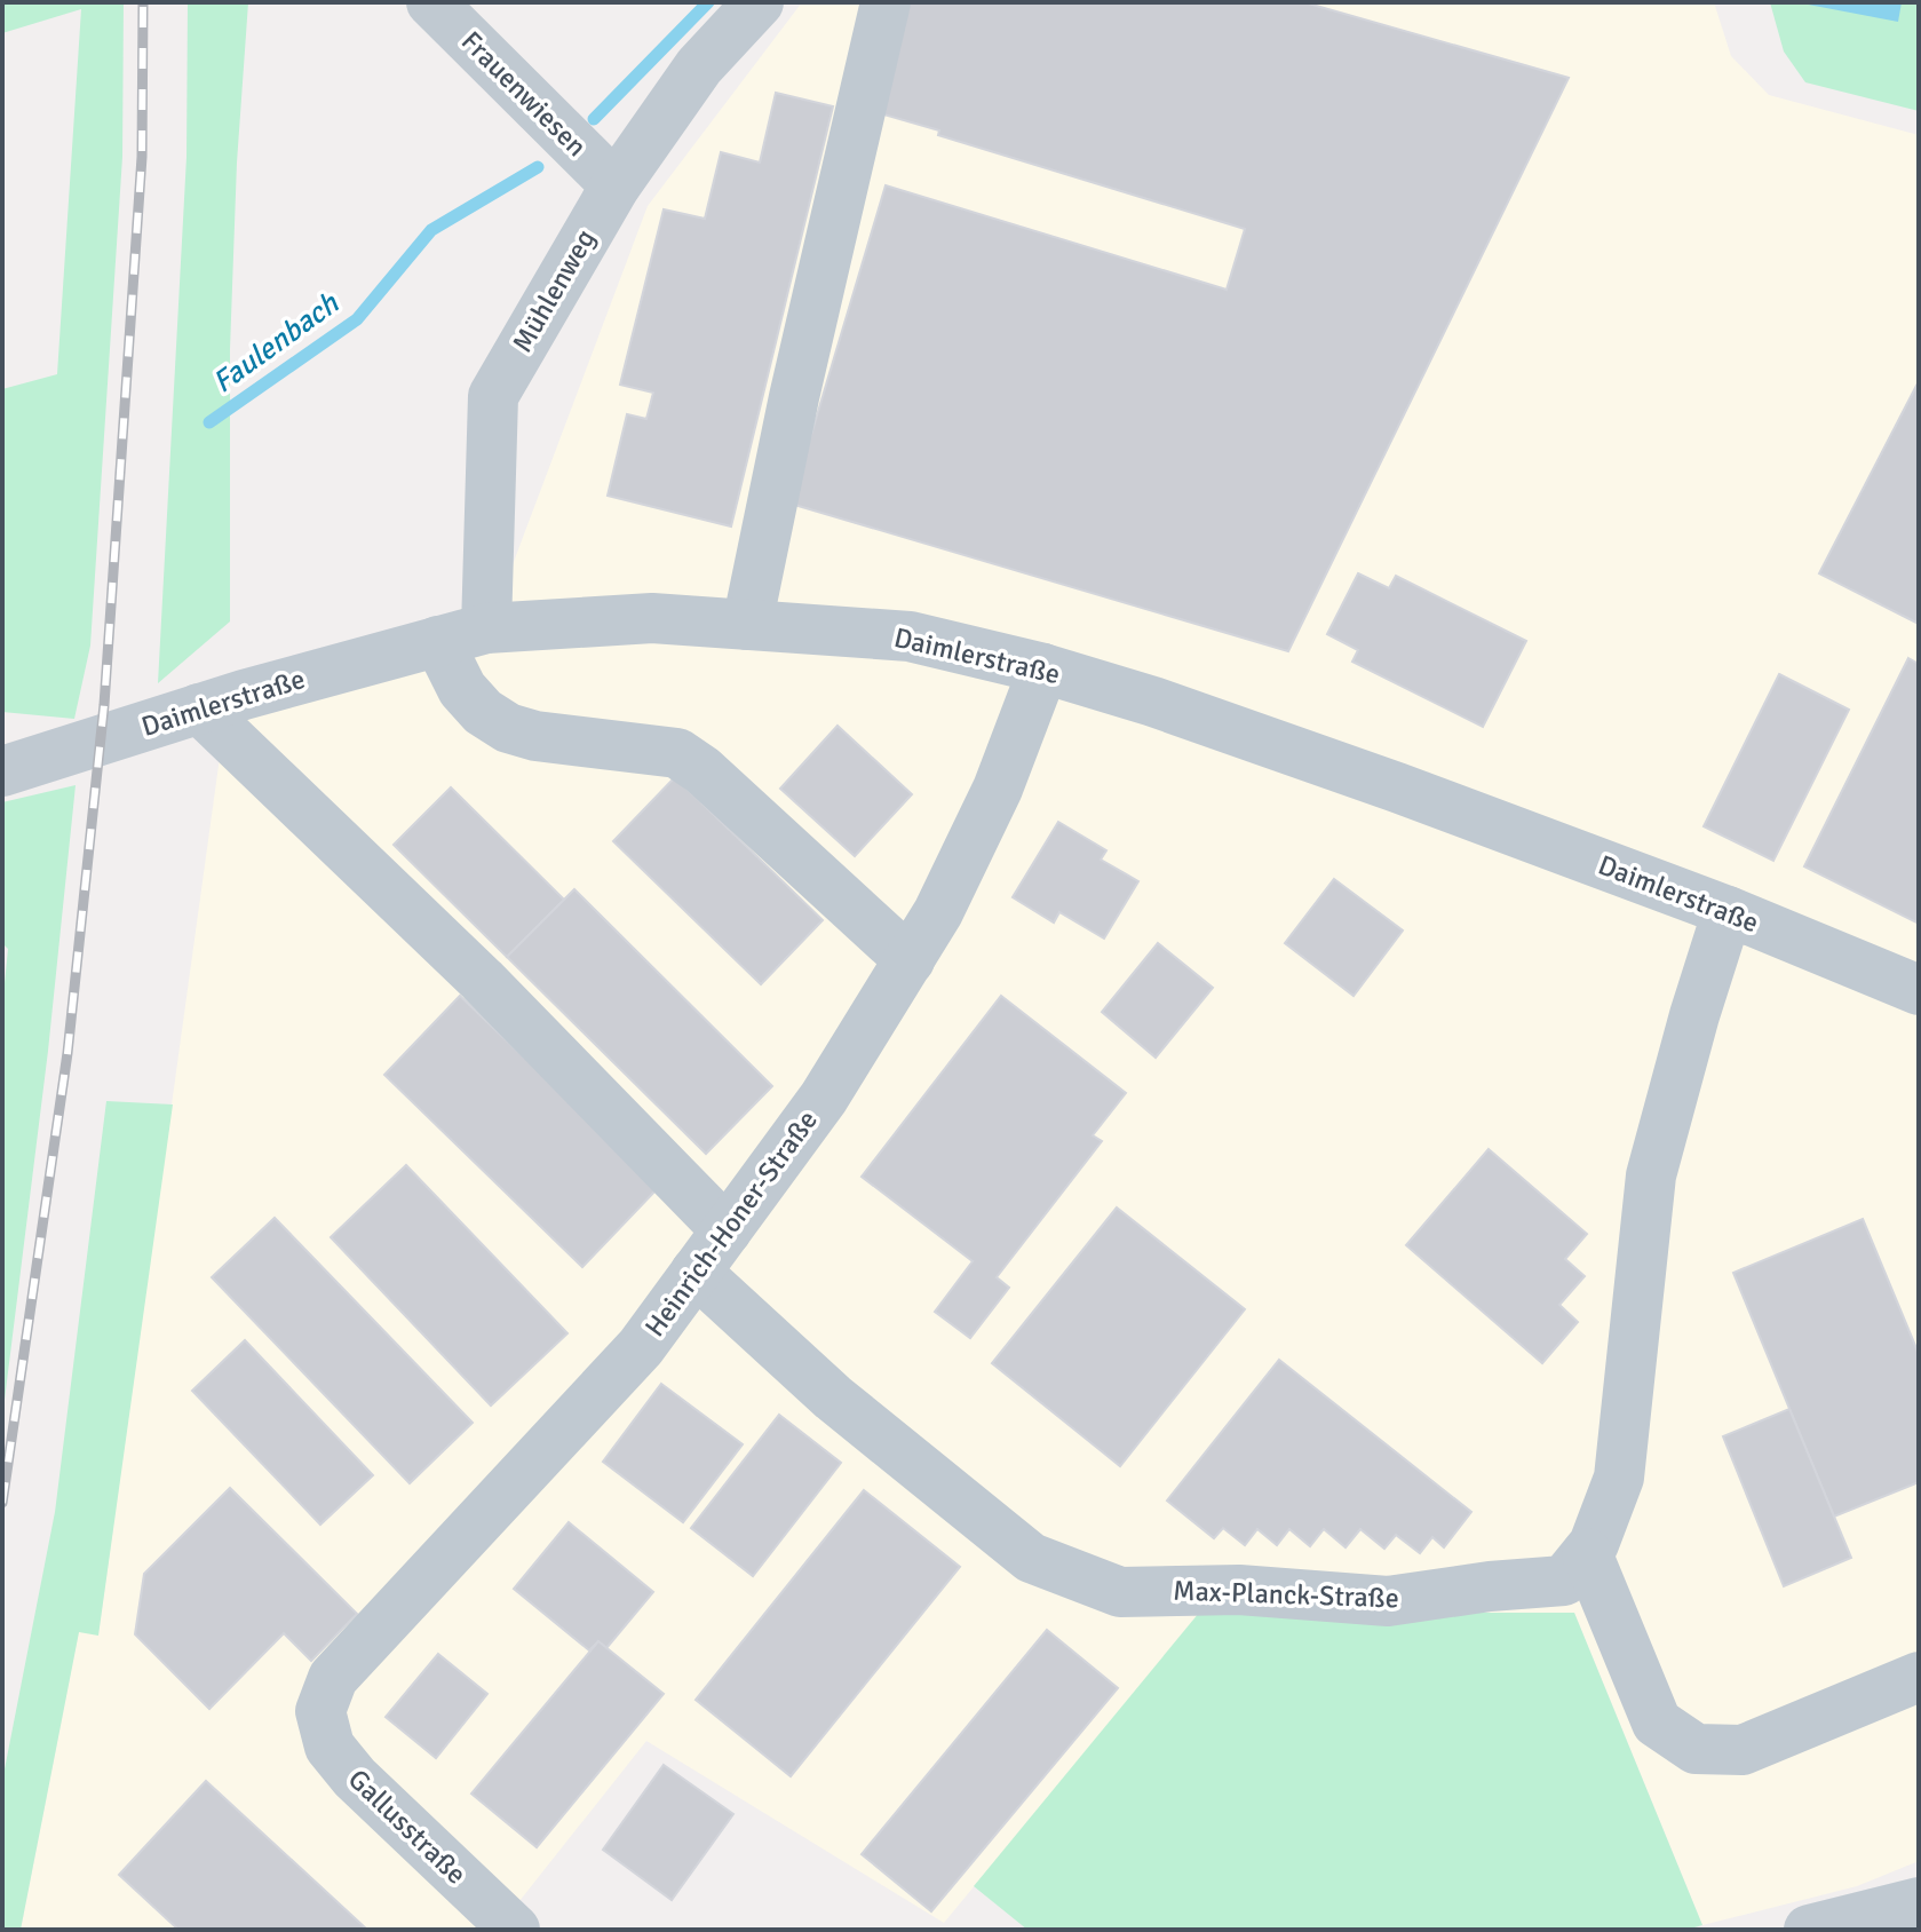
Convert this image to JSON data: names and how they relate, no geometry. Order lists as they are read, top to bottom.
{
  "streets": {
    "street": [
      "Frauenwiesen",
      "Mühlenweg",
      "Daimlerstraße",
      "Heinrich-Honer-Straße",
      "Max-Planck-Straße",
      "Gallusstraße"
    ]
  },
  "crossings": [
    ["Frauenwiesen", "Mühlenweg"],
    ["Mühlenweg", "Daimlerstraße"],
    ["Daimlerstraße", "Heinrich-Honer-Straße"],
    ["Daimlerstraße", "Max-Planck-Straße"],
    ["Heinrich-Honer-Straße", "Max-Planck-Straße"],
    ["Heinrich-Honer-Straße", "Gallusstraße"]
  ],
  "water": ["Faulenbach"]
}
